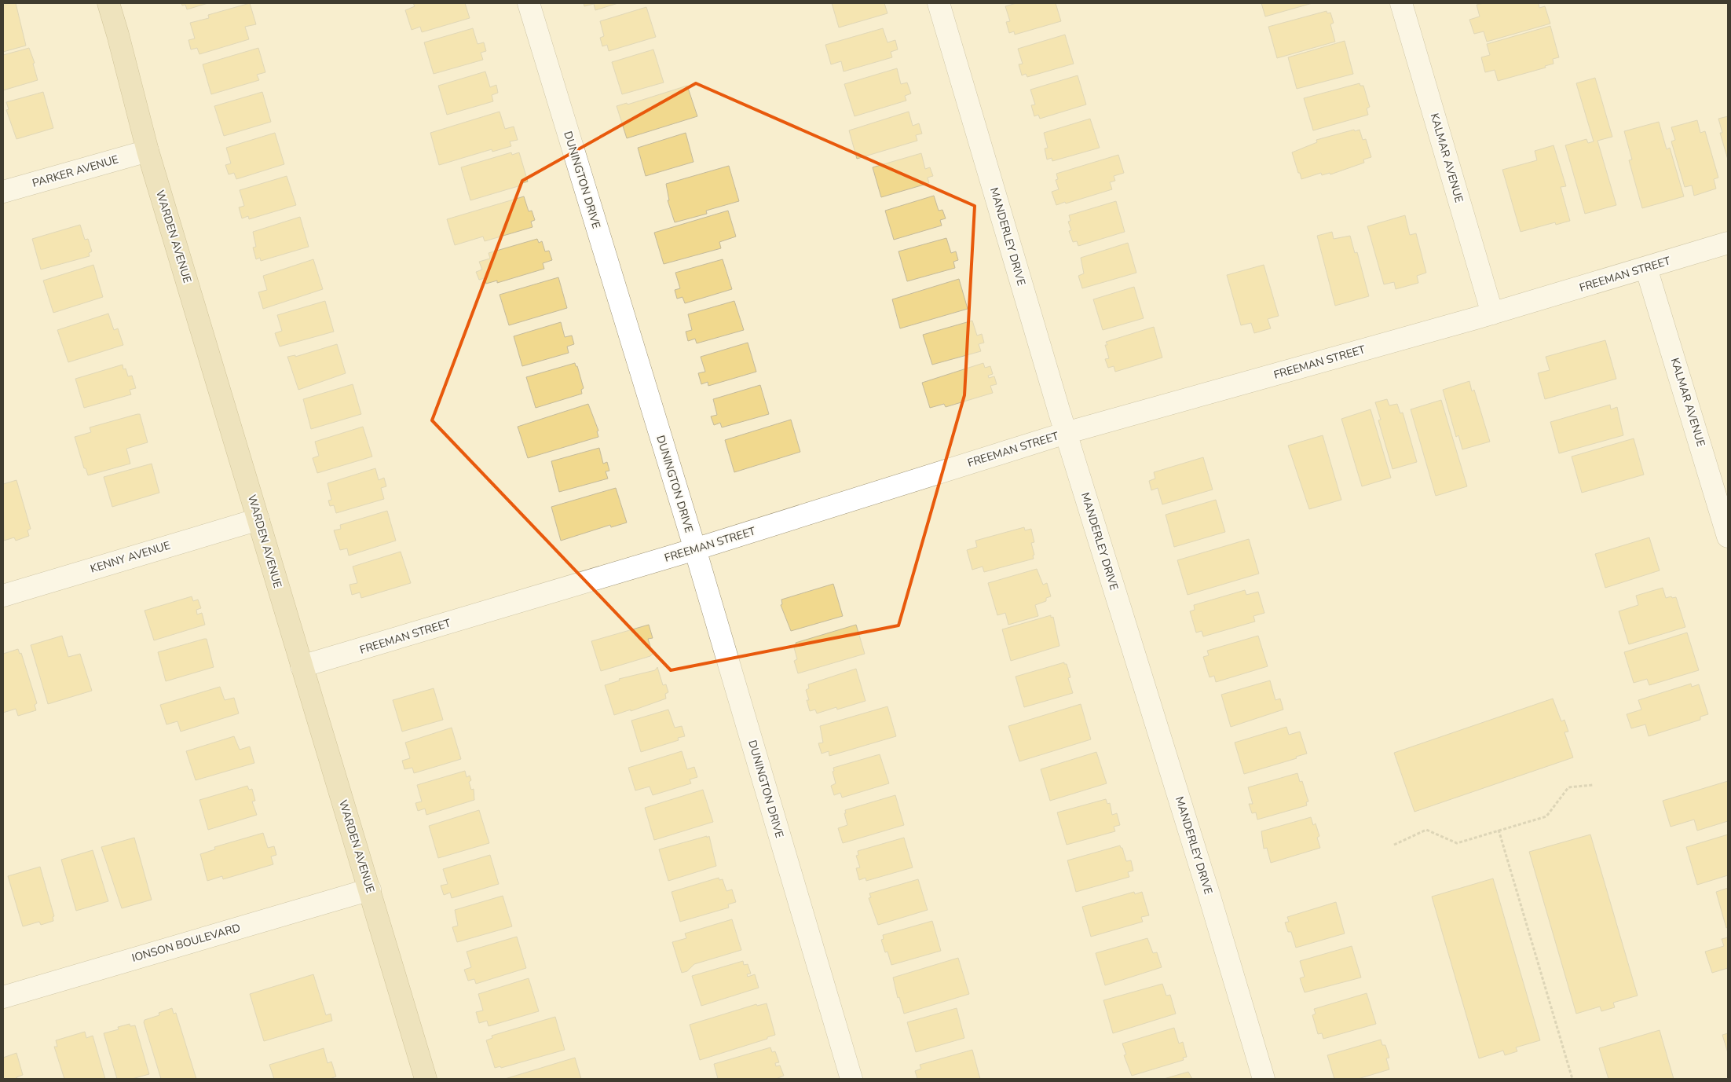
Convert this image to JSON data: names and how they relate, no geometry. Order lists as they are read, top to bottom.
{
  "streets": {
    "main road": ["WARDEN AVENUE"],
    "street": [
      "KALMAR AVENUE",
      "PARKER AVENUE",
      "DUNINGTON DRIVE",
      "MANDERLEY DRIVE",
      "FREEMAN STREET",
      "KENNY AVENUE",
      "IONSON BOULEVARD"
    ]
  },
  "crossings": [
    ["KALMAR AVENUE", "FREEMAN STREET"],
    ["PARKER AVENUE", "WARDEN AVENUE"],
    ["DUNINGTON DRIVE", "FREEMAN STREET"],
    ["WARDEN AVENUE", "FREEMAN STREET"],
    ["WARDEN AVENUE", "KENNY AVENUE"],
    ["WARDEN AVENUE", "IONSON BOULEVARD"],
    ["MANDERLEY DRIVE", "FREEMAN STREET"]
  ]
}
